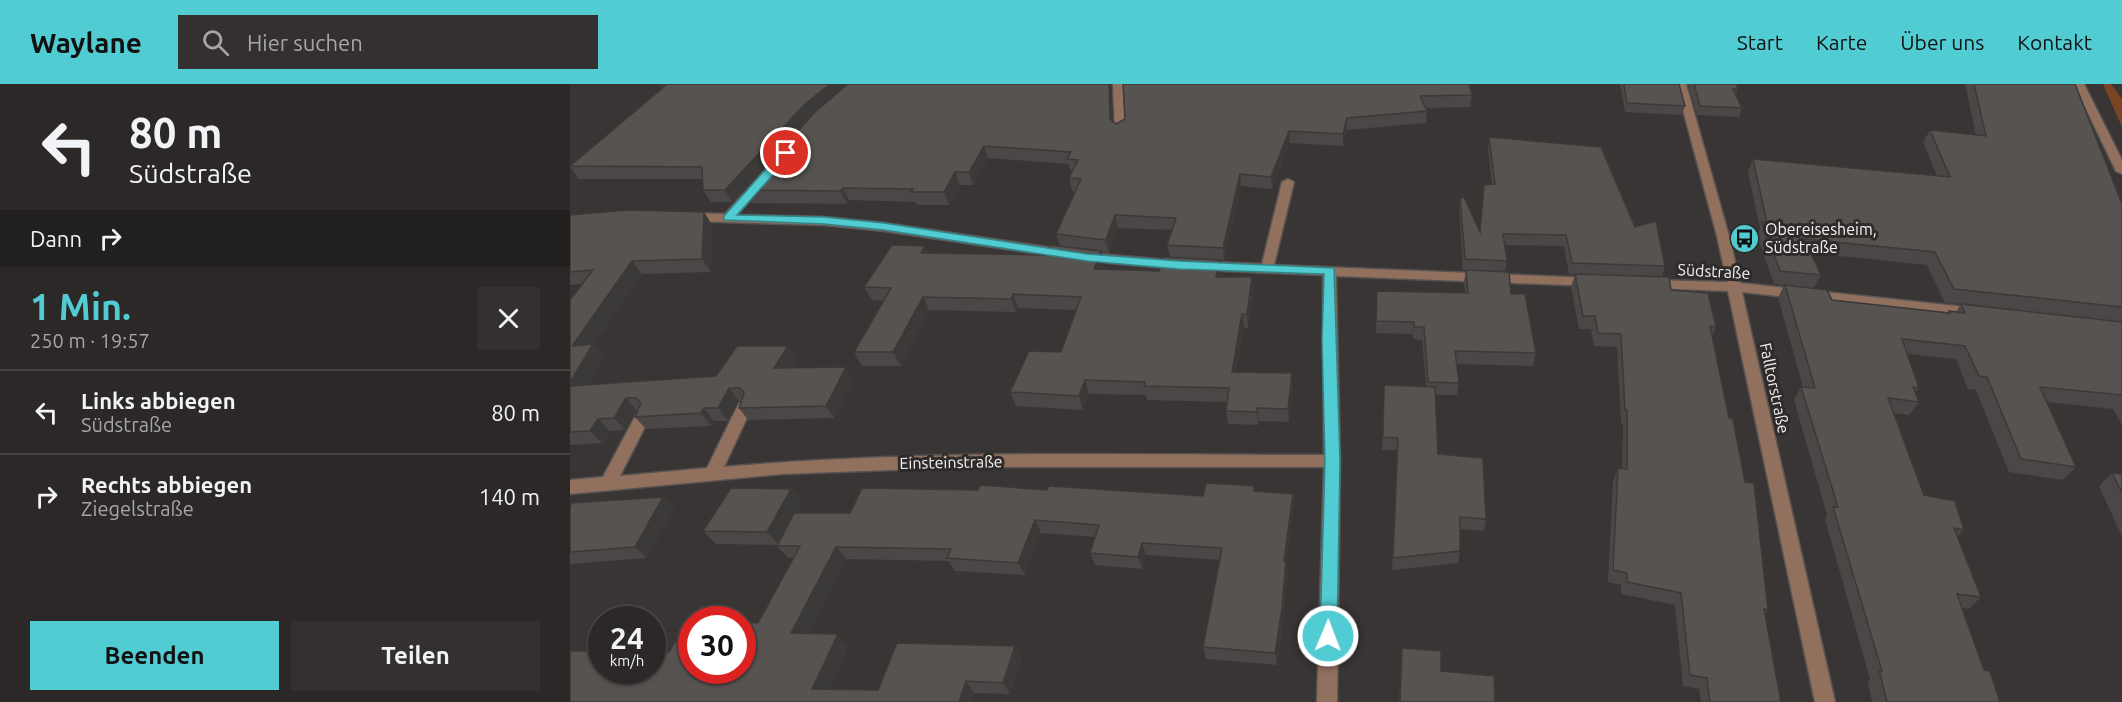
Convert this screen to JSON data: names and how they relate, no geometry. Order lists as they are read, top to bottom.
{
  "streets": {
    "street": ["Südstraße", "Falltorstraße", "Einsteinstraße"]
  },
  "crossings": [
    ["Südstraße", "Falltorstraße"]
  ],
  "places": {
    "bus stop": ["Obereisesheim, Südstraße"]
  },
  "page": {
    "header": "Waylane",
    "search": "Hier suchen",
    "nav": [
      "Start",
      "Karte",
      "Über uns",
      "Kontakt"
    ],
    "turn": ["80 m", "Südstraße"],
    "then": "Dann",
    "heading": ["1 Min.", "250 m · 19:57"],
    "list": [
      {
        "name": "Links abbiegen",
        "note": "Südstraße",
        "value": "80 m"
      },
      {
        "name": "Rechts abbiegen",
        "note": "Ziegelstraße",
        "value": "140 m"
      }
    ],
    "speed": "24 km/h",
    "limit": "30",
    "buttons": ["Beenden", "Teilen"]
  }
}
